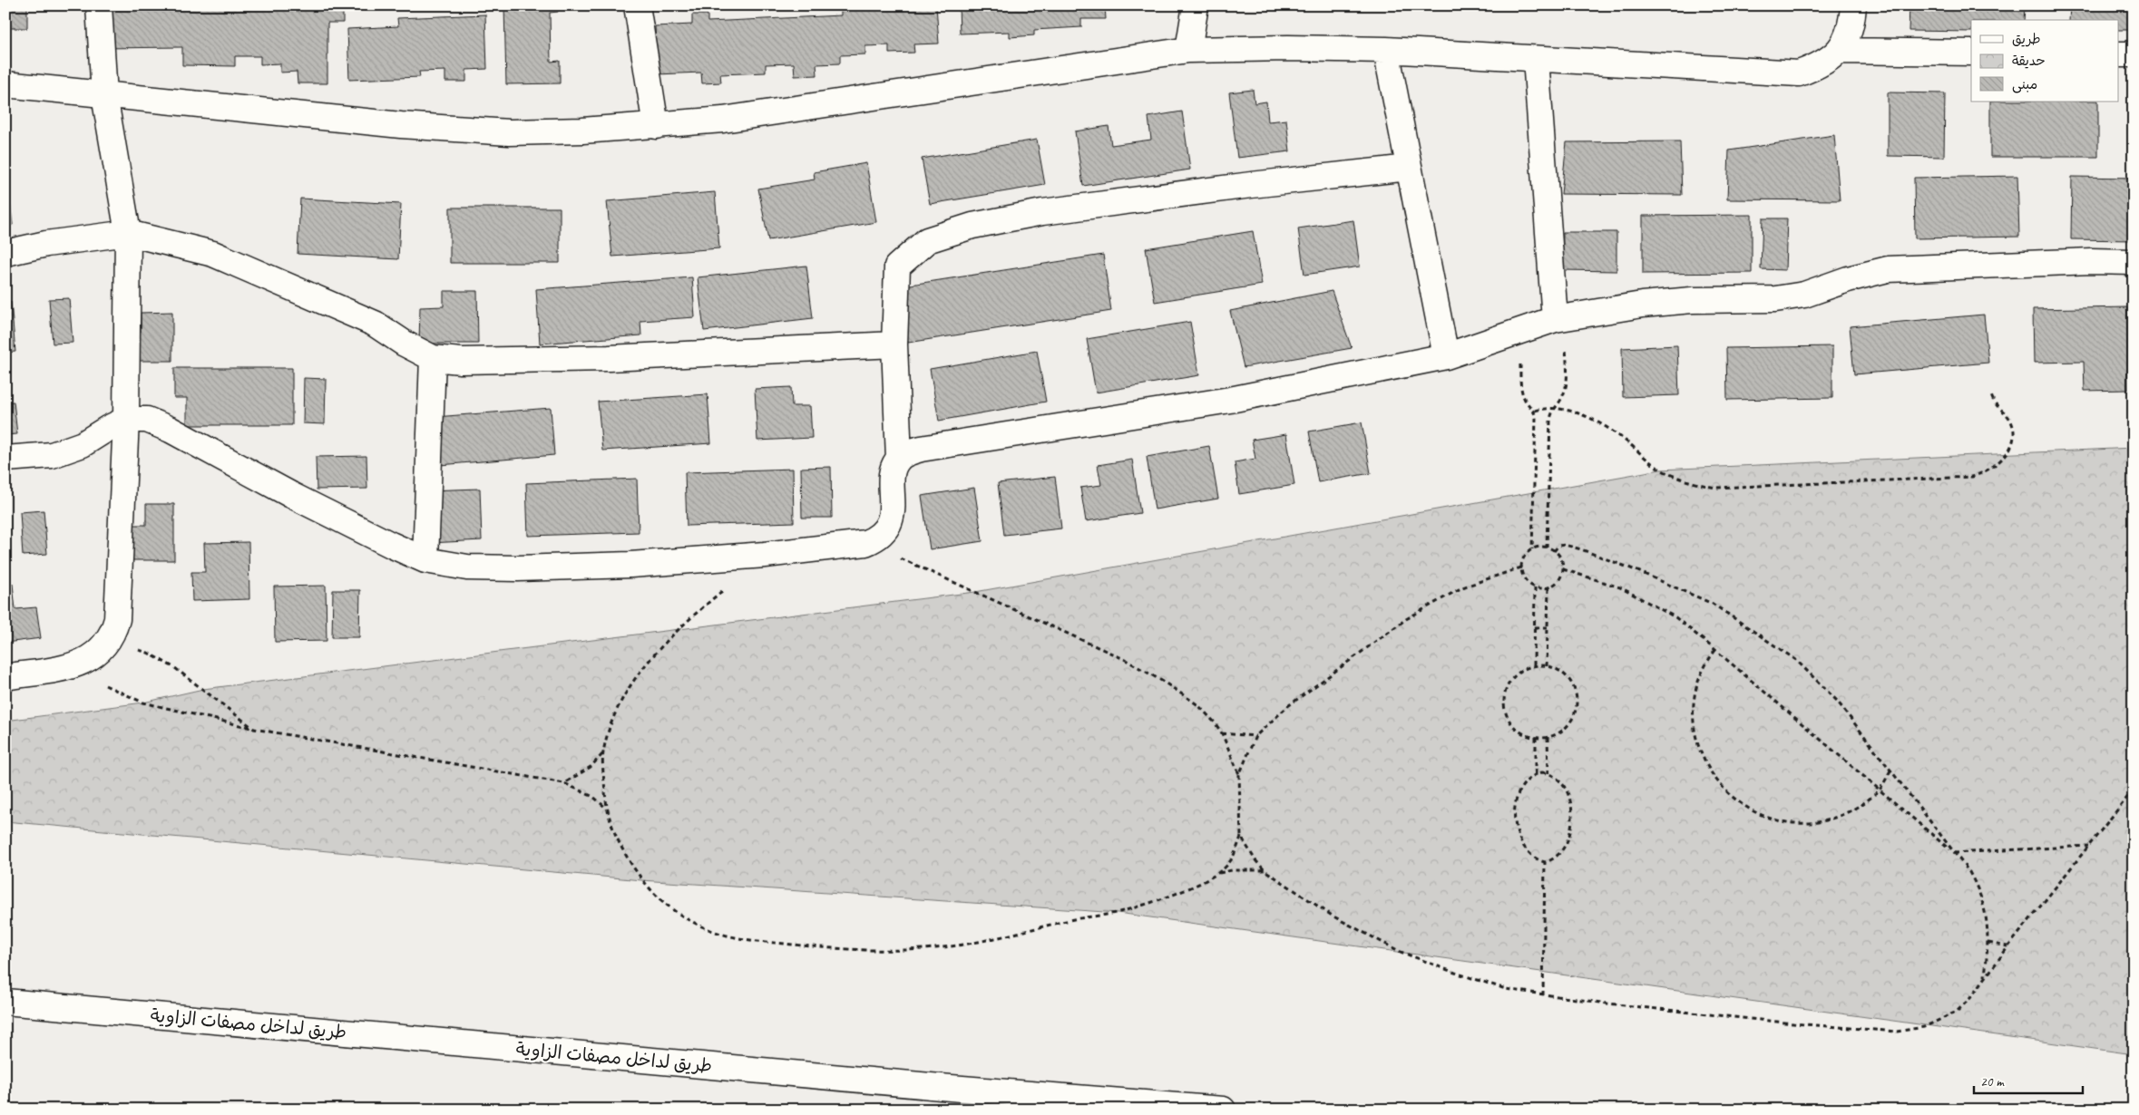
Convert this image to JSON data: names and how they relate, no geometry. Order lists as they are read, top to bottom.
{
  "streets": {
    "street": ["طريق لداخل مصفات الزاوية"]
  },
  "legend": ["طريق", "حديقة", "مبنى"],
  "scale_bar": "20 m"
}
